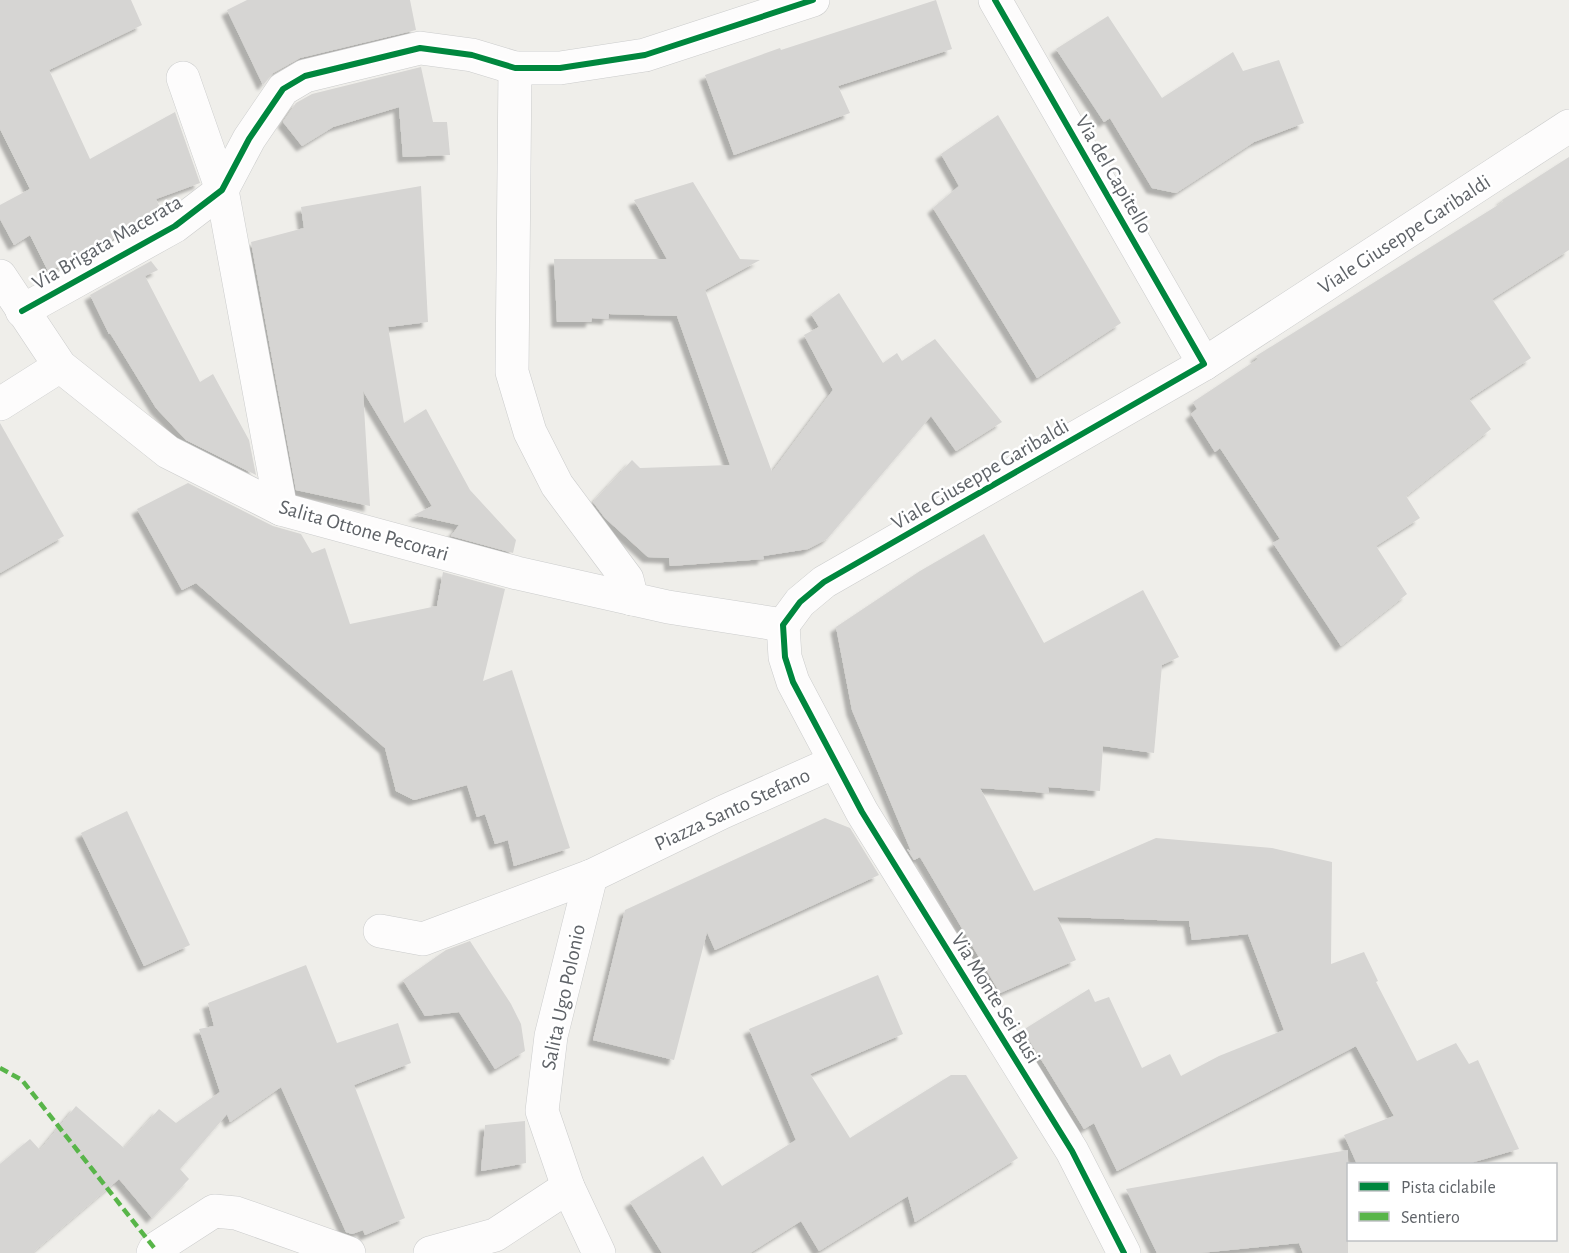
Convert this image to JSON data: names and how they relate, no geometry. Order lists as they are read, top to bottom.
{
  "streets": {
    "street": [
      "Via del Capitello",
      "Viale Giuseppe Garibaldi",
      "Via Brigata Macerata",
      "Salita Ottone Pecorari",
      "Piazza Santo Stefano",
      "Salita Ugo Polonio",
      "Via Monte Sei Busi"
    ]
  },
  "crossings": [
    ["Via del Capitello", "Viale Giuseppe Garibaldi"],
    ["Viale Giuseppe Garibaldi", "Salita Ottone Pecorari"],
    ["Viale Giuseppe Garibaldi", "Piazza Santo Stefano"],
    ["Via Brigata Macerata", "Salita Ottone Pecorari"],
    ["Salita Ottone Pecorari", "Piazza Santo Stefano"],
    ["Piazza Santo Stefano", "Salita Ugo Polonio"],
    ["Piazza Santo Stefano", "Via Monte Sei Busi"]
  ],
  "legend": ["Pista ciclabile", "Sentiero"]
}
